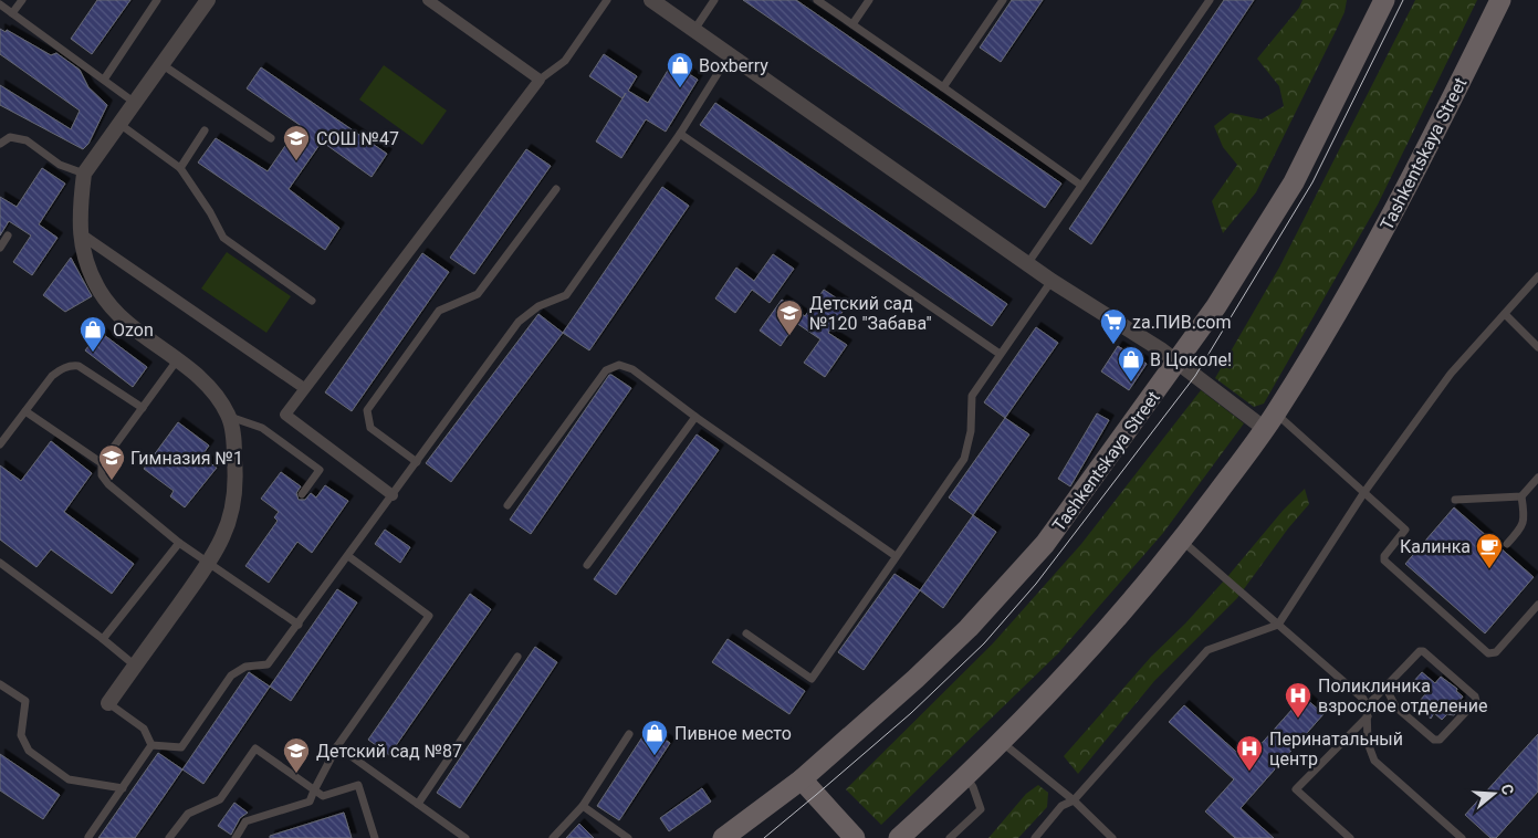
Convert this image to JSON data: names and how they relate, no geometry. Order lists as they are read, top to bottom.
{
  "streets": {
    "main road": ["Tashkentskaya Street"]
  },
  "places": {
    "shop": [
      "Boxberry",
      "Ozon",
      "В Цоколе!",
      "Пивное место"
    ],
    "school or university": [
      "СОШ №47",
      "Детский сад №120 \"Забава\"",
      "Гимназия №1",
      "Детский сад №87"
    ],
    "supermarket": ["za.ПИВ.com"],
    "cafe": ["Калинка"],
    "hospital": ["Поликлиника взрослое отделение", "Перинатальный центр"]
  },
  "north": "right"
}
